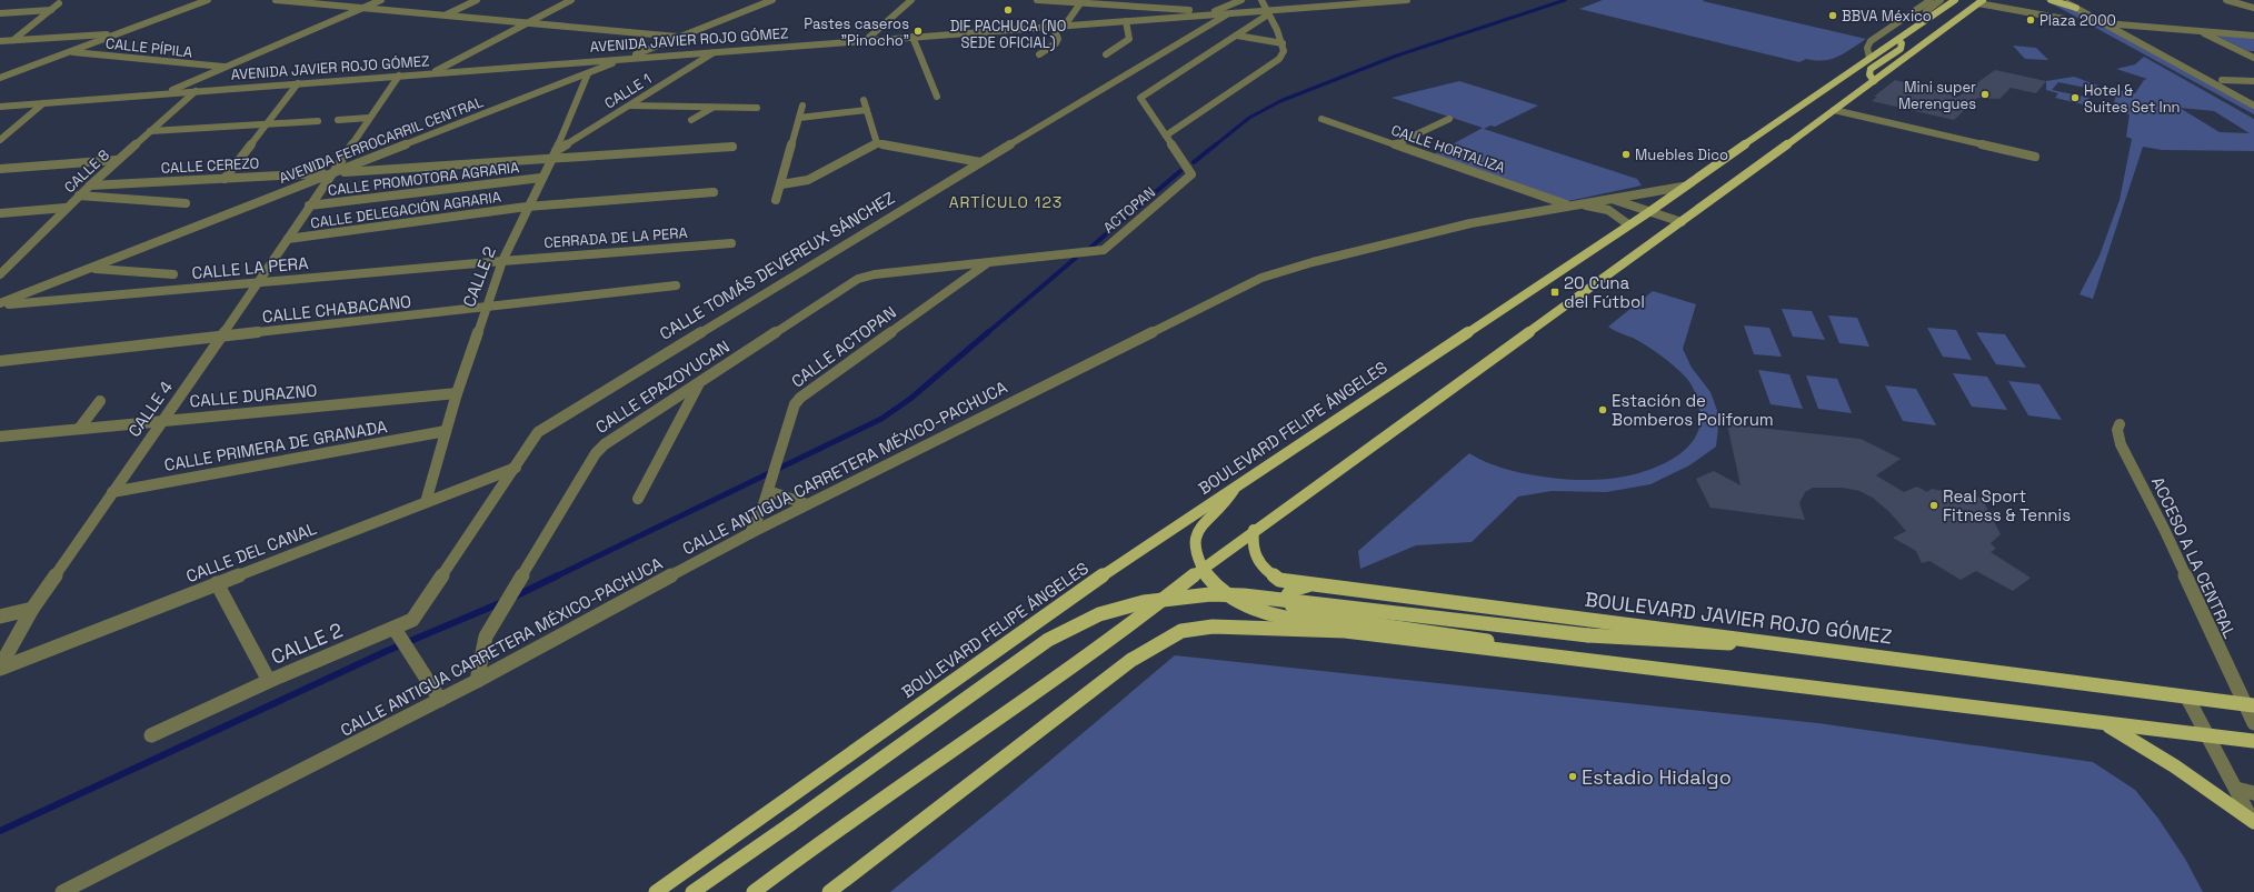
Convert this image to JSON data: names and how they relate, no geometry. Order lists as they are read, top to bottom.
{
  "streets": {
    "main road": ["BOULEVARD FELIPE ÁNGELES", "BOULEVARD JAVIER ROJO GÓMEZ"],
    "street": [
      "AVENIDA JAVIER ROJO GÓMEZ",
      "CALLE PÍPILA",
      "CALLE 1",
      "AVENIDA FERROCARRIL CENTRAL",
      "CALLE HORTALIZA",
      "CALLE CEREZO",
      "CALLE 8",
      "CALLE PROMOTORA AGRARIA",
      "CALLE DELEGACIÓN AGRARIA",
      "ACTOPAN",
      "CERRADA DE LA PERA",
      "CALLE TOMÁS DEVEREUX SÁNCHEZ",
      "CALLE LA PERA",
      "CALLE 2",
      "CALLE CHABACANO",
      "CALLE ACTOPAN",
      "CALLE EPAZOYUCAN",
      "CALLE DURAZNO",
      "CALLE 4",
      "CALLE PRIMERA DE GRANADA",
      "CALLE ANTIGUA CARRETERA MÉXICO-PACHUCA",
      "CALLE DEL CANAL",
      "ACCESO A LA CENTRAL"
    ]
  },
  "crossings": [
    ["AVENIDA JAVIER ROJO GÓMEZ", "CALLE 1"],
    ["AVENIDA JAVIER ROJO GÓMEZ", "AVENIDA FERROCARRIL CENTRAL"],
    ["AVENIDA JAVIER ROJO GÓMEZ", "CALLE 8"],
    ["AVENIDA JAVIER ROJO GÓMEZ", "CALLE TOMÁS DEVEREUX SÁNCHEZ"],
    ["AVENIDA JAVIER ROJO GÓMEZ", "CALLE 4"],
    ["CALLE 1", "CALLE CEREZO"],
    ["CALLE 1", "CALLE 2"],
    ["AVENIDA FERROCARRIL CENTRAL", "CALLE CEREZO"],
    ["AVENIDA FERROCARRIL CENTRAL", "CALLE LA PERA"],
    ["AVENIDA FERROCARRIL CENTRAL", "CALLE 2"],
    ["AVENIDA FERROCARRIL CENTRAL", "CALLE 4"],
    ["CALLE HORTALIZA", "CALLE ANTIGUA CARRETERA MÉXICO-PACHUCA"],
    ["CALLE CEREZO", "CALLE 8"],
    ["CALLE CEREZO", "CALLE 2"],
    ["CALLE CEREZO", "CALLE 4"],
    ["CALLE PROMOTORA AGRARIA", "CALLE 2"],
    ["CALLE PROMOTORA AGRARIA", "CALLE 4"],
    ["CALLE DELEGACIÓN AGRARIA", "CALLE 2"],
    ["CALLE DELEGACIÓN AGRARIA", "CALLE 4"],
    ["ACTOPAN", "CALLE ACTOPAN"],
    ["ACTOPAN", "CALLE EPAZOYUCAN"],
    ["CERRADA DE LA PERA", "CALLE LA PERA"],
    ["CERRADA DE LA PERA", "CALLE 2"],
    ["CALLE TOMÁS DEVEREUX SÁNCHEZ", "CALLE 2"],
    ["CALLE TOMÁS DEVEREUX SÁNCHEZ", "CALLE DEL CANAL"],
    ["CALLE LA PERA", "CALLE 2"],
    ["CALLE LA PERA", "CALLE 4"],
    ["CALLE 2", "CALLE CHABACANO"],
    ["CALLE 2", "CALLE DURAZNO"],
    ["CALLE 2", "CALLE PRIMERA DE GRANADA"],
    ["CALLE 2", "CALLE DEL CANAL"],
    ["CALLE CHABACANO", "CALLE 4"],
    ["CALLE ACTOPAN", "CALLE EPAZOYUCAN"],
    ["CALLE ACTOPAN", "CALLE ANTIGUA CARRETERA MÉXICO-PACHUCA"],
    ["CALLE EPAZOYUCAN", "CALLE ANTIGUA CARRETERA MÉXICO-PACHUCA"],
    ["CALLE DURAZNO", "CALLE 4"],
    ["CALLE 4", "CALLE PRIMERA DE GRANADA"],
    ["CALLE 4", "CALLE DEL CANAL"],
    ["BOULEVARD FELIPE ÁNGELES", "CALLE ANTIGUA CARRETERA MÉXICO-PACHUCA"],
    ["ACCESO A LA CENTRAL", "BOULEVARD JAVIER ROJO GÓMEZ"]
  ],
  "districts": ["ARTÍCULO 123"],
  "places": {
    "other": [
      "DIF PACHUCA (NO SEDE OFICIAL)",
      "BBVA México",
      "Plaza 2000",
      "Pastes caseros \"Pinocho\"",
      "Mini super Merengues",
      "Hotel & Suites Set Inn",
      "Muebles Dico",
      "Estación de Bomberos Poliforum",
      "Real Sport Fitness & Tennis",
      "Estadio Hidalgo"
    ],
    "transit": ["20 Cuna del Fútbol"]
  }
}
